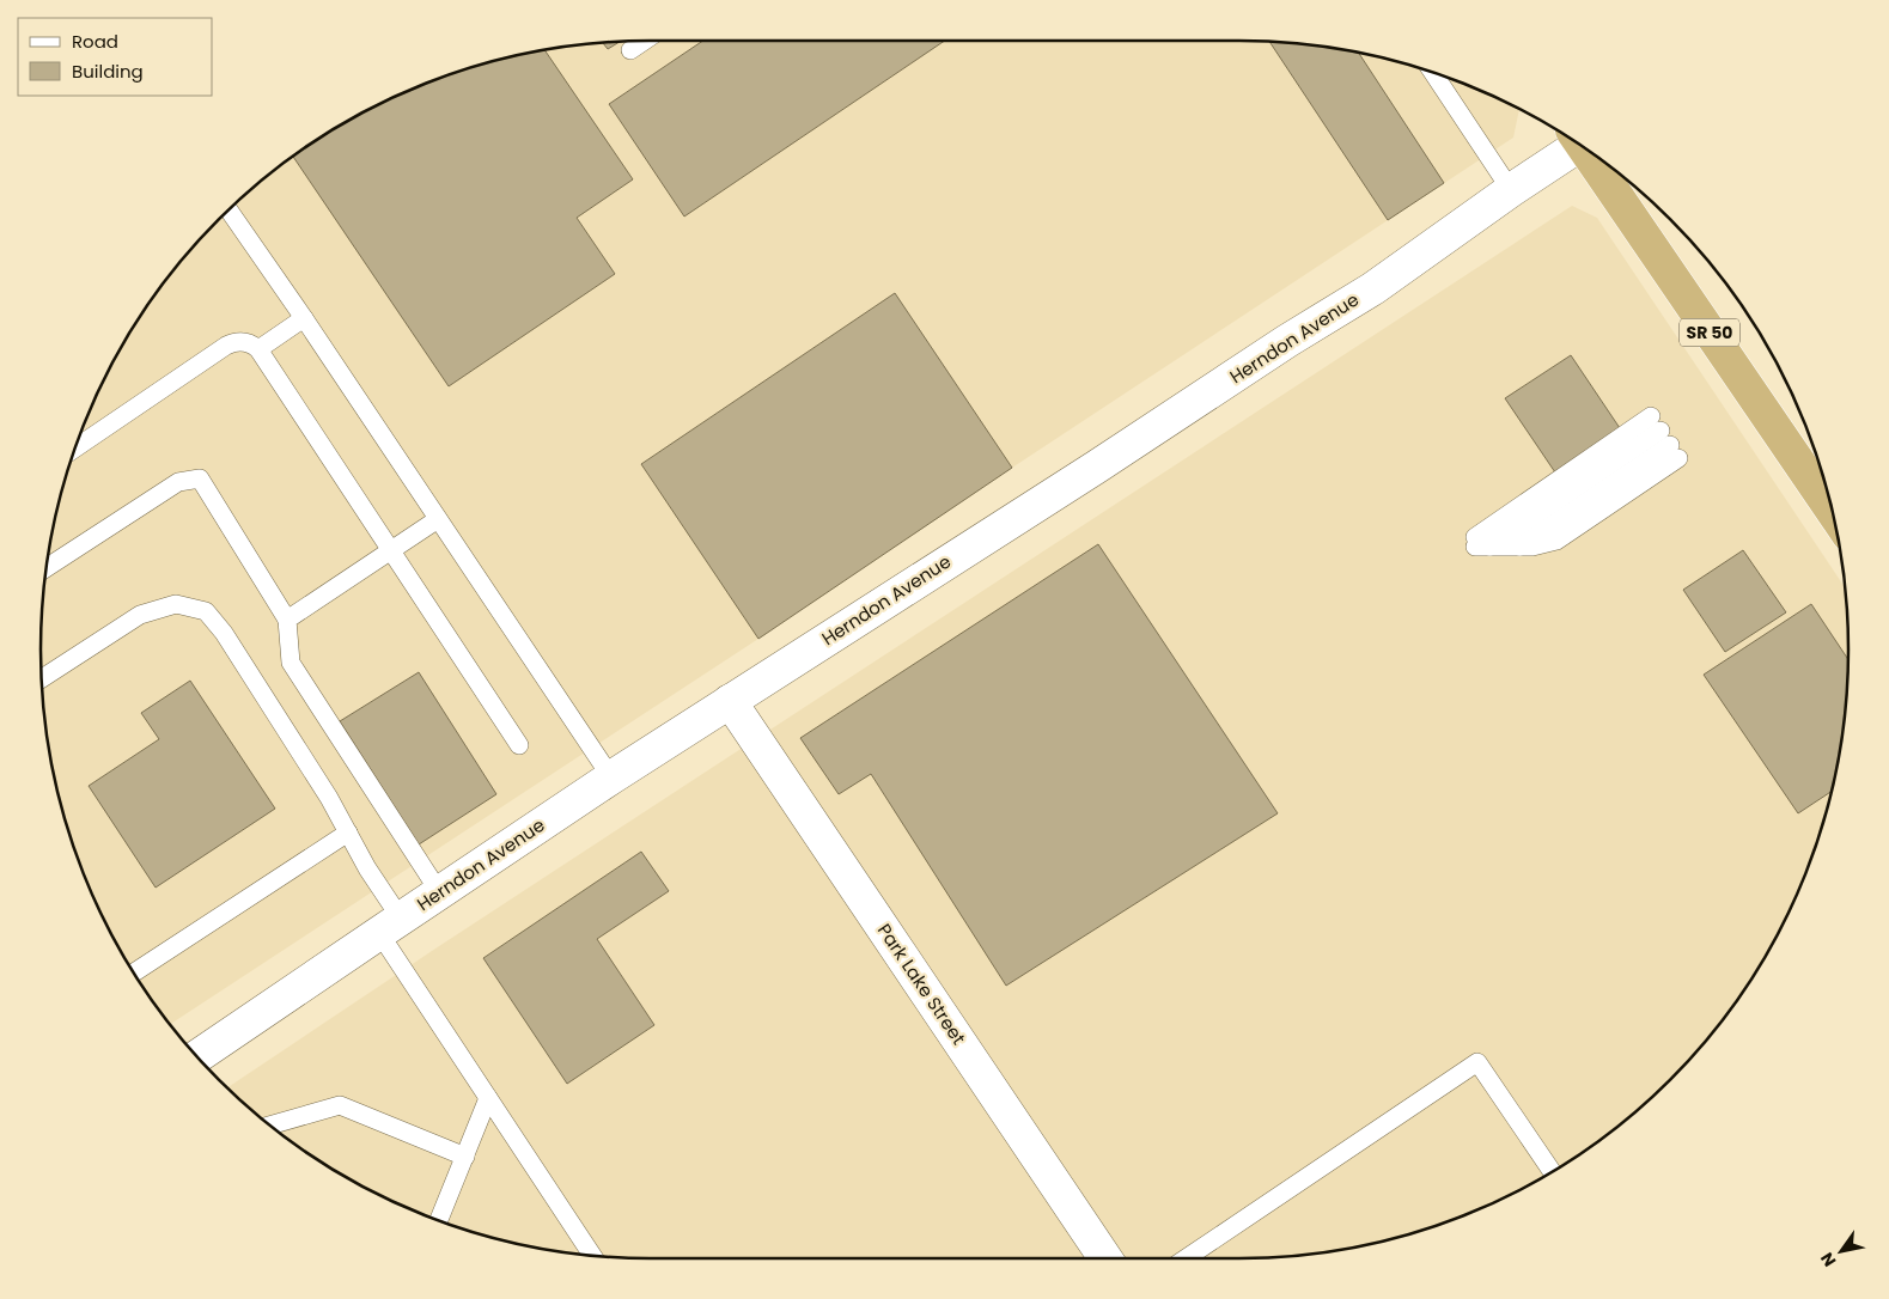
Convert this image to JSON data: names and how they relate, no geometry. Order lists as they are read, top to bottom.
{
  "streets": {
    "highway": ["SR 50"],
    "street": ["Herndon Avenue", "Park Lake Street"]
  },
  "crossings": [
    ["Herndon Avenue", "Park Lake Street"]
  ],
  "legend": ["Road", "Building"],
  "north": "bottom left"
}
